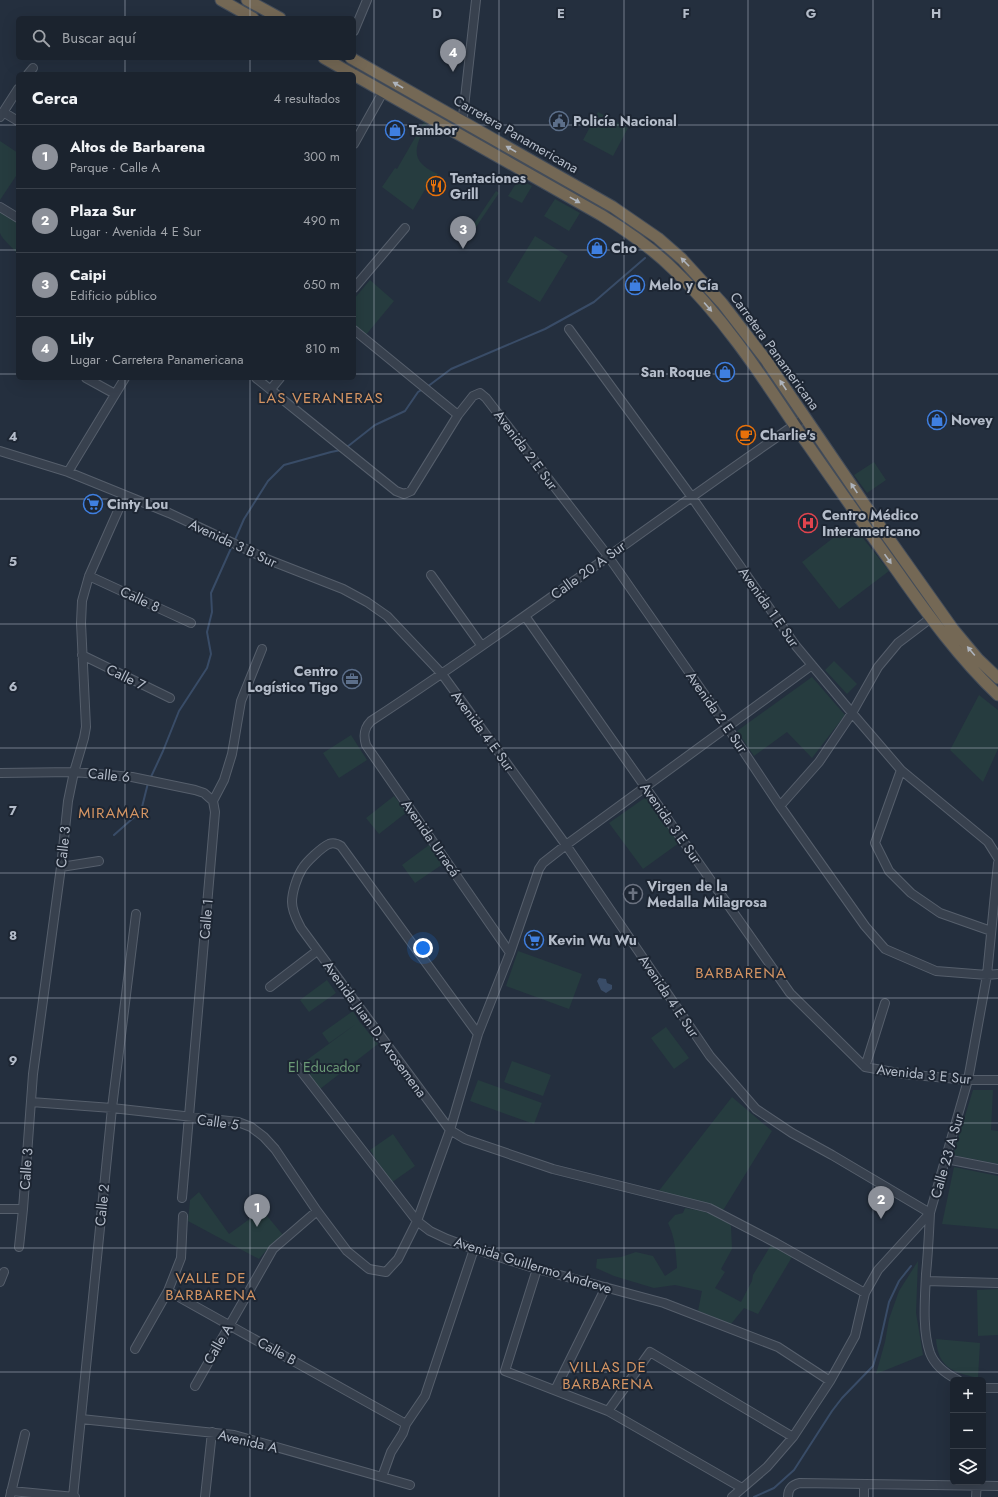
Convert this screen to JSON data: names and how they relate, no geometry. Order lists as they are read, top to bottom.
{
  "streets": {
    "highway": ["Carretera Panamericana"],
    "street": [
      "Avenida 2 E Sur",
      "Avenida 3 B Sur",
      "Calle 20 A Sur",
      "Calle 8",
      "Avenida 1 E Sur",
      "Calle 7",
      "Avenida 4 E Sur",
      "Calle 6",
      "Avenida 3 E Sur",
      "Avenida Urracá",
      "Calle 3",
      "Calle 1",
      "Avenida Juan D. Arosemena",
      "Calle 5",
      "Calle 23 A Sur",
      "Calle 2",
      "Avenida Guillermo Andreve",
      "Calle A",
      "Calle B",
      "Avenida A"
    ]
  },
  "crossings": [
    ["Carretera Panamericana", "Calle 20 A Sur"],
    ["Avenida 2 E Sur", "Calle 20 A Sur"],
    ["Avenida 2 E Sur", "Calle 23 A Sur"],
    ["Avenida 3 B Sur", "Calle 20 A Sur"],
    ["Avenida 3 B Sur", "Avenida 4 E Sur"],
    ["Avenida 3 B Sur", "Calle 3"],
    ["Calle 20 A Sur", "Avenida 1 E Sur"],
    ["Calle 20 A Sur", "Avenida 4 E Sur"],
    ["Calle 20 A Sur", "Avenida 3 E Sur"],
    ["Calle 20 A Sur", "Avenida Urracá"],
    ["Calle 8", "Calle 3"],
    ["Calle 7", "Calle 3"],
    ["Avenida 4 E Sur", "Calle 23 A Sur"],
    ["Calle 6", "Calle 3"],
    ["Calle 6", "Calle 1"],
    ["Avenida 3 E Sur", "Calle 23 A Sur"],
    ["Calle 3", "Calle 5"],
    ["Calle 1", "Calle 5"],
    ["Calle 5", "Calle 2"],
    ["Calle 5", "Avenida Guillermo Andreve"],
    ["Calle 5", "Calle A"],
    ["Calle 23 A Sur", "Avenida Guillermo Andreve"],
    ["Calle 2", "Avenida A"],
    ["Calle A", "Calle B"]
  ],
  "districts": [
    "LAS VERANERAS",
    "MIRAMAR",
    "BARBARENA",
    "VALLE DE BARBARENA",
    "VILLAS DE BARBARENA"
  ],
  "parks": ["El Educador"],
  "places": {
    "public building": ["Policía Nacional"],
    "shop": [
      "Tambor",
      "Cho",
      "Melo y Cía",
      "San Roque",
      "Novey"
    ],
    "restaurant": ["Tentaciones Grill"],
    "cafe": ["Charlie's"],
    "supermarket": ["Cinty Lou", "Kevin Wu Wu"],
    "hospital": ["Centro Médico Interamericano"],
    "office": ["Centro Logístico Tigo"],
    "church": ["Virgen de la Medalla Milagrosa"]
  },
  "page": {
    "search": "Buscar aquí",
    "pins": [
      "4",
      "3",
      "2",
      "1"
    ],
    "heading": ["Cerca", "4 resultados"],
    "list": [
      {
        "mark": "1",
        "name": "Altos de Barbarena",
        "note": "Parque · Calle A",
        "value": "300 m"
      },
      {
        "mark": "2",
        "name": "Plaza Sur",
        "note": "Lugar · Avenida 4 E Sur",
        "value": "490 m"
      },
      {
        "mark": "3",
        "name": "Caipi",
        "note": "Edificio público",
        "value": "650 m"
      },
      {
        "mark": "4",
        "name": "Lily",
        "note": "Lugar · Carretera Panamericana",
        "value": "810 m"
      }
    ],
    "map_buttons": ["+", "−"]
  },
  "grid": {
    "columns": [
      "D",
      "E",
      "F",
      "G",
      "H"
    ],
    "rows": [
      "4",
      "5",
      "6",
      "7",
      "8",
      "9"
    ]
  }
}
